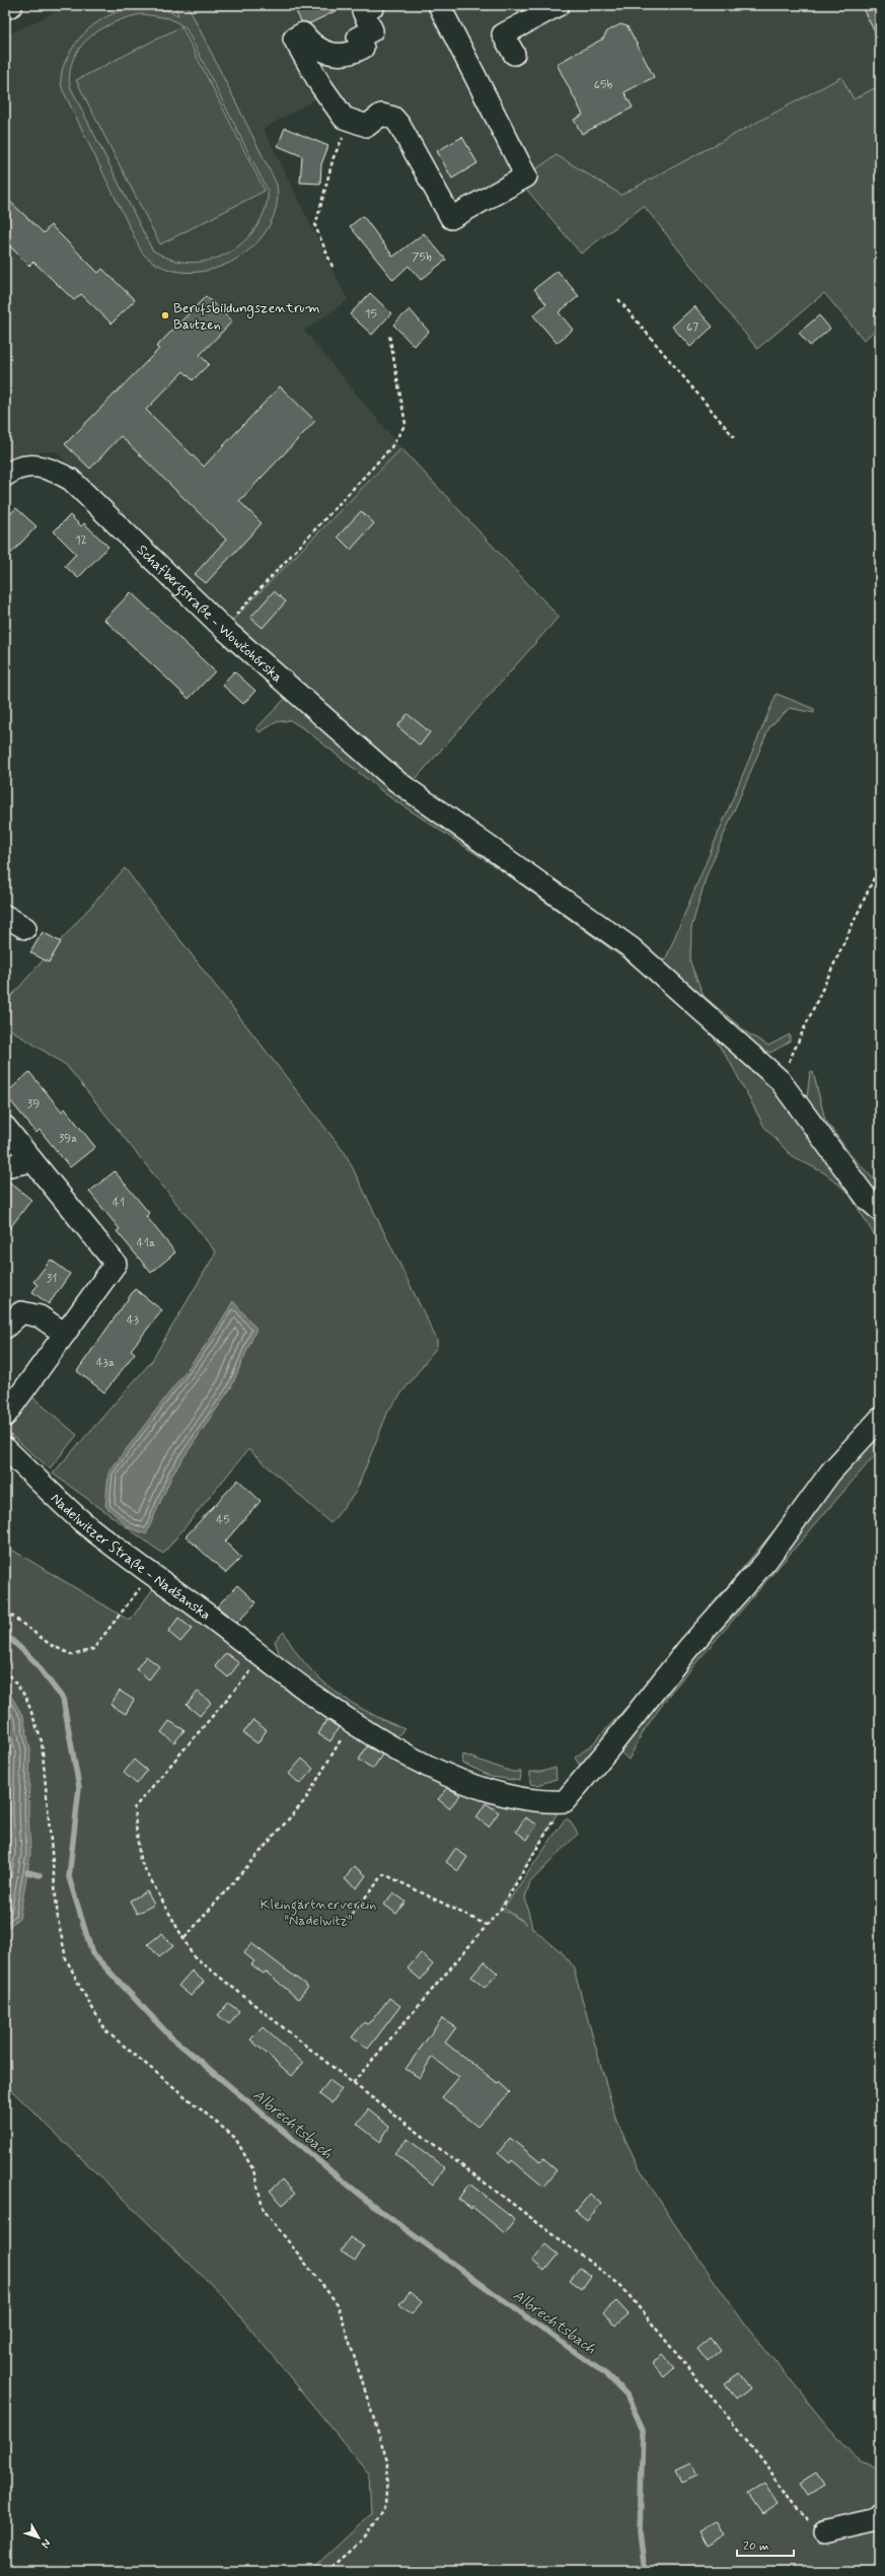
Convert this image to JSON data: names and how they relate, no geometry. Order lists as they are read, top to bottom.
{
  "streets": {
    "street": ["Schafbergstraße - Wowčohórska", "Nadelwitzer Straße - Nadźanska"]
  },
  "water": ["Albrechtsbach"],
  "parks": ["Kleingärtnerverein \"Nadelwitz\""],
  "places": ["Berufsbildungszentrum Bautzen"],
  "house_numbers": [
    "65b",
    "75b",
    "15",
    "67",
    "12",
    "39",
    "39a",
    "41",
    "41a",
    "31",
    "43",
    "43a",
    "45"
  ],
  "scale_bar": "20 m",
  "north": "bottom right"
}
